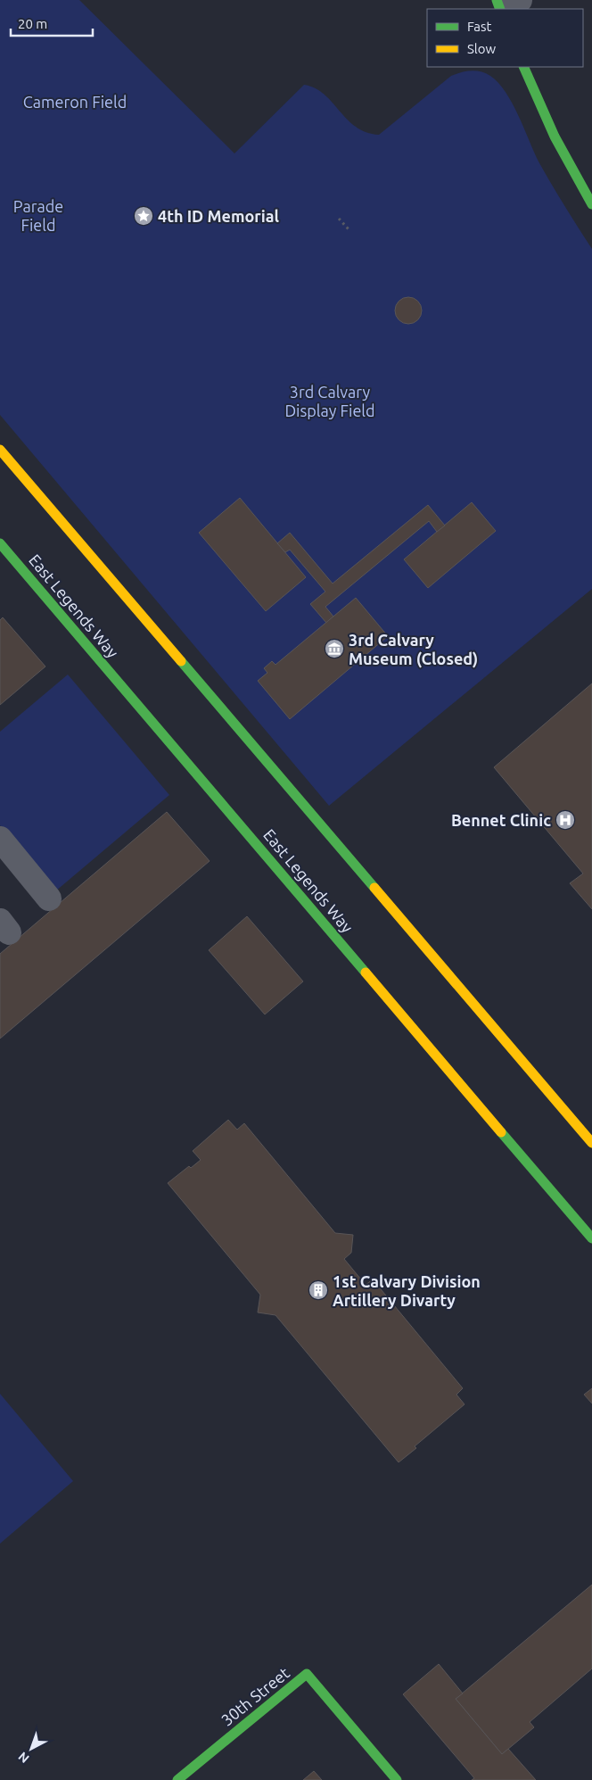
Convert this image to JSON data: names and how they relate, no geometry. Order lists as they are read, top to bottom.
{
  "streets": {
    "street": ["East Legends Way", "30th Street"]
  },
  "parks": ["Cameron Field", "Parade Field", "3rd Calvary Display Field"],
  "places": {
    "place": ["4th ID Memorial"],
    "museum": ["3rd Calvary Museum (Closed)"],
    "hospital": ["Bennet Clinic"],
    "building": ["1st Calvary Division Artillery Divarty"]
  },
  "legend": ["Fast", "Slow"],
  "scale_bar": "20 m",
  "north": "bottom left"
}
